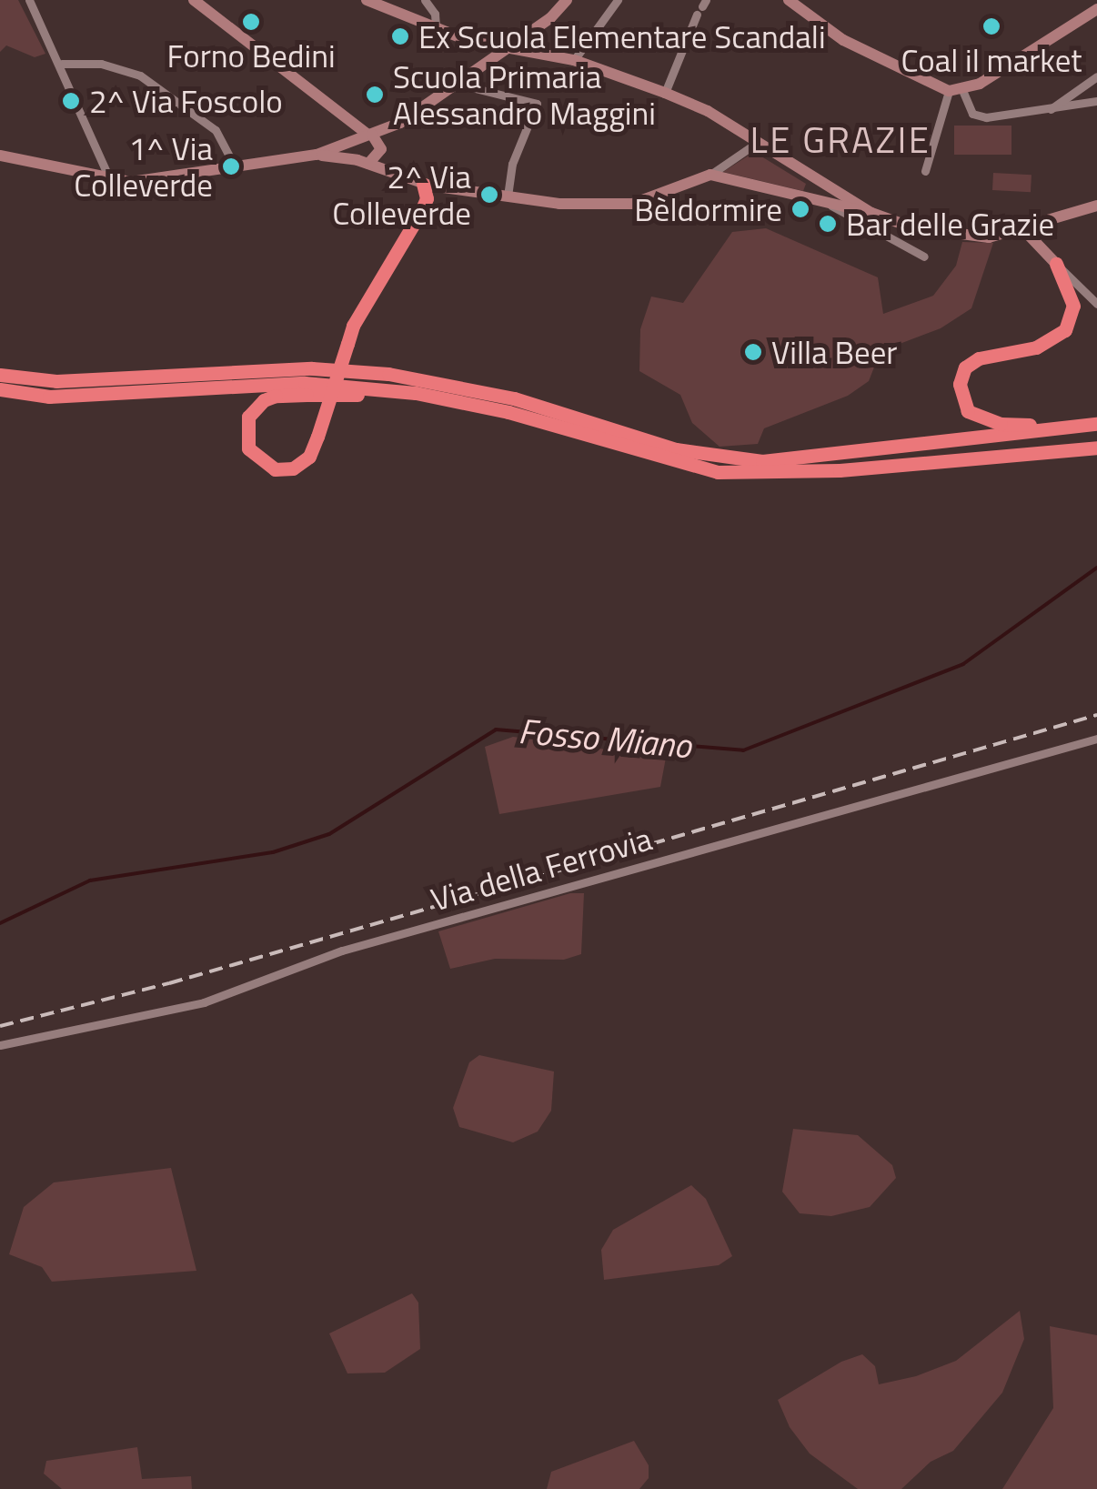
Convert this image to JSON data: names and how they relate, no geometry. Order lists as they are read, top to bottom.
{
  "streets": {
    "street": ["Via della Ferrovia"]
  },
  "districts": ["LE GRAZIE"],
  "water": ["Fosso Miano"],
  "places": [
    "Forno Bedini",
    "Coal il market",
    "Ex Scuola Elementare Scandali",
    "Scuola Primaria Alessandro Maggini",
    "2^ Via Foscolo",
    "1^ Via Colleverde",
    "2^ Via Colleverde",
    "Bèldormire",
    "Bar delle Grazie",
    "Villa Beer"
  ]
}
